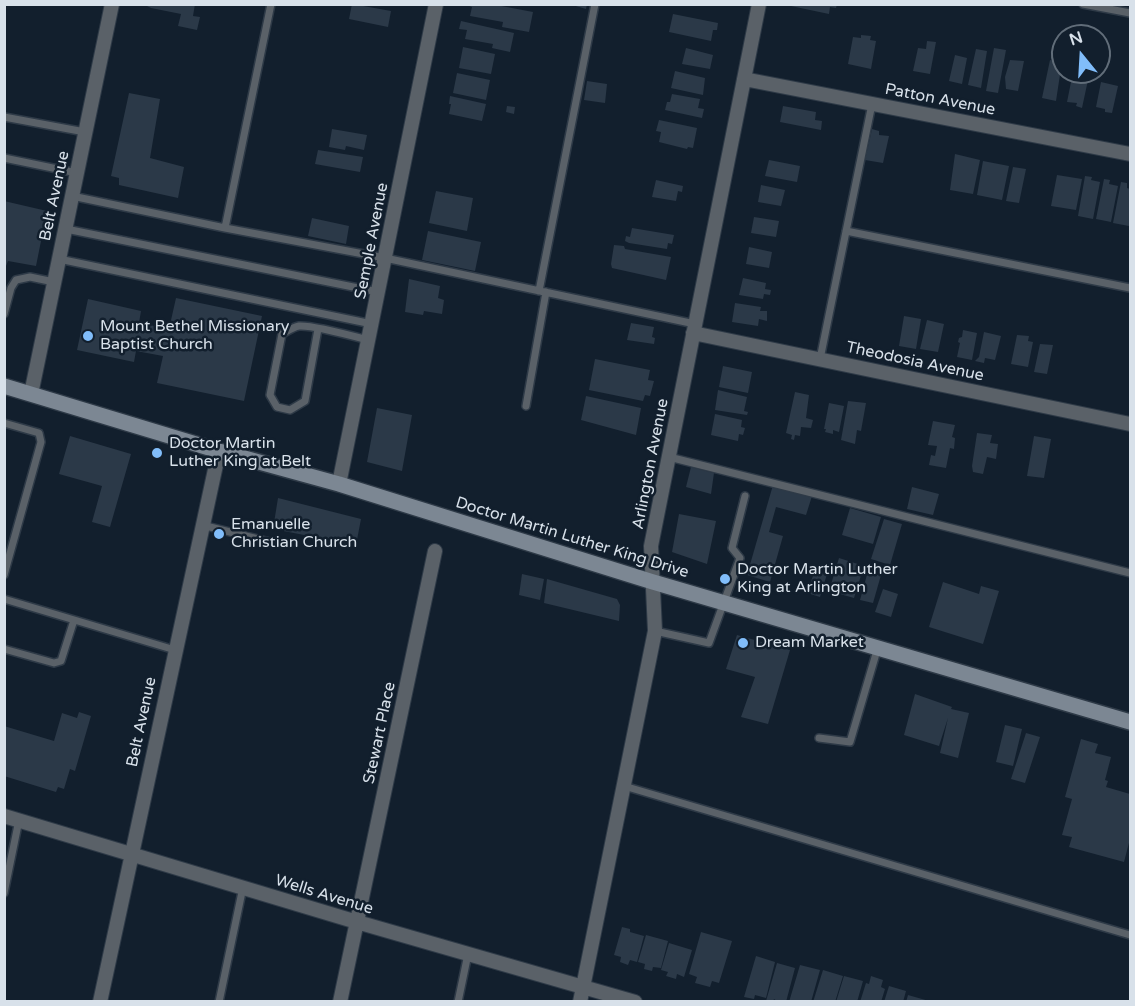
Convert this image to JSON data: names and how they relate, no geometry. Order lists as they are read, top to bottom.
{
  "streets": {
    "main road": ["Doctor Martin Luther King Drive"],
    "street": [
      "Patton Avenue",
      "Belt Avenue",
      "Semple Avenue",
      "Theodosia Avenue",
      "Arlington Avenue",
      "Stewart Place",
      "Wells Avenue"
    ]
  },
  "crossings": [
    ["Patton Avenue", "Arlington Avenue"],
    ["Belt Avenue", "Doctor Martin Luther King Drive"],
    ["Belt Avenue", "Wells Avenue"],
    ["Semple Avenue", "Doctor Martin Luther King Drive"],
    ["Theodosia Avenue", "Arlington Avenue"],
    ["Arlington Avenue", "Doctor Martin Luther King Drive"],
    ["Arlington Avenue", "Wells Avenue"],
    ["Stewart Place", "Wells Avenue"]
  ],
  "places": [
    "Mount Bethel Missionary Baptist Church",
    "Doctor Martin Luther King at Belt",
    "Emanuelle Christian Church",
    "Doctor Martin Luther King at Arlington",
    "Dream Market"
  ],
  "north": "top"
}
